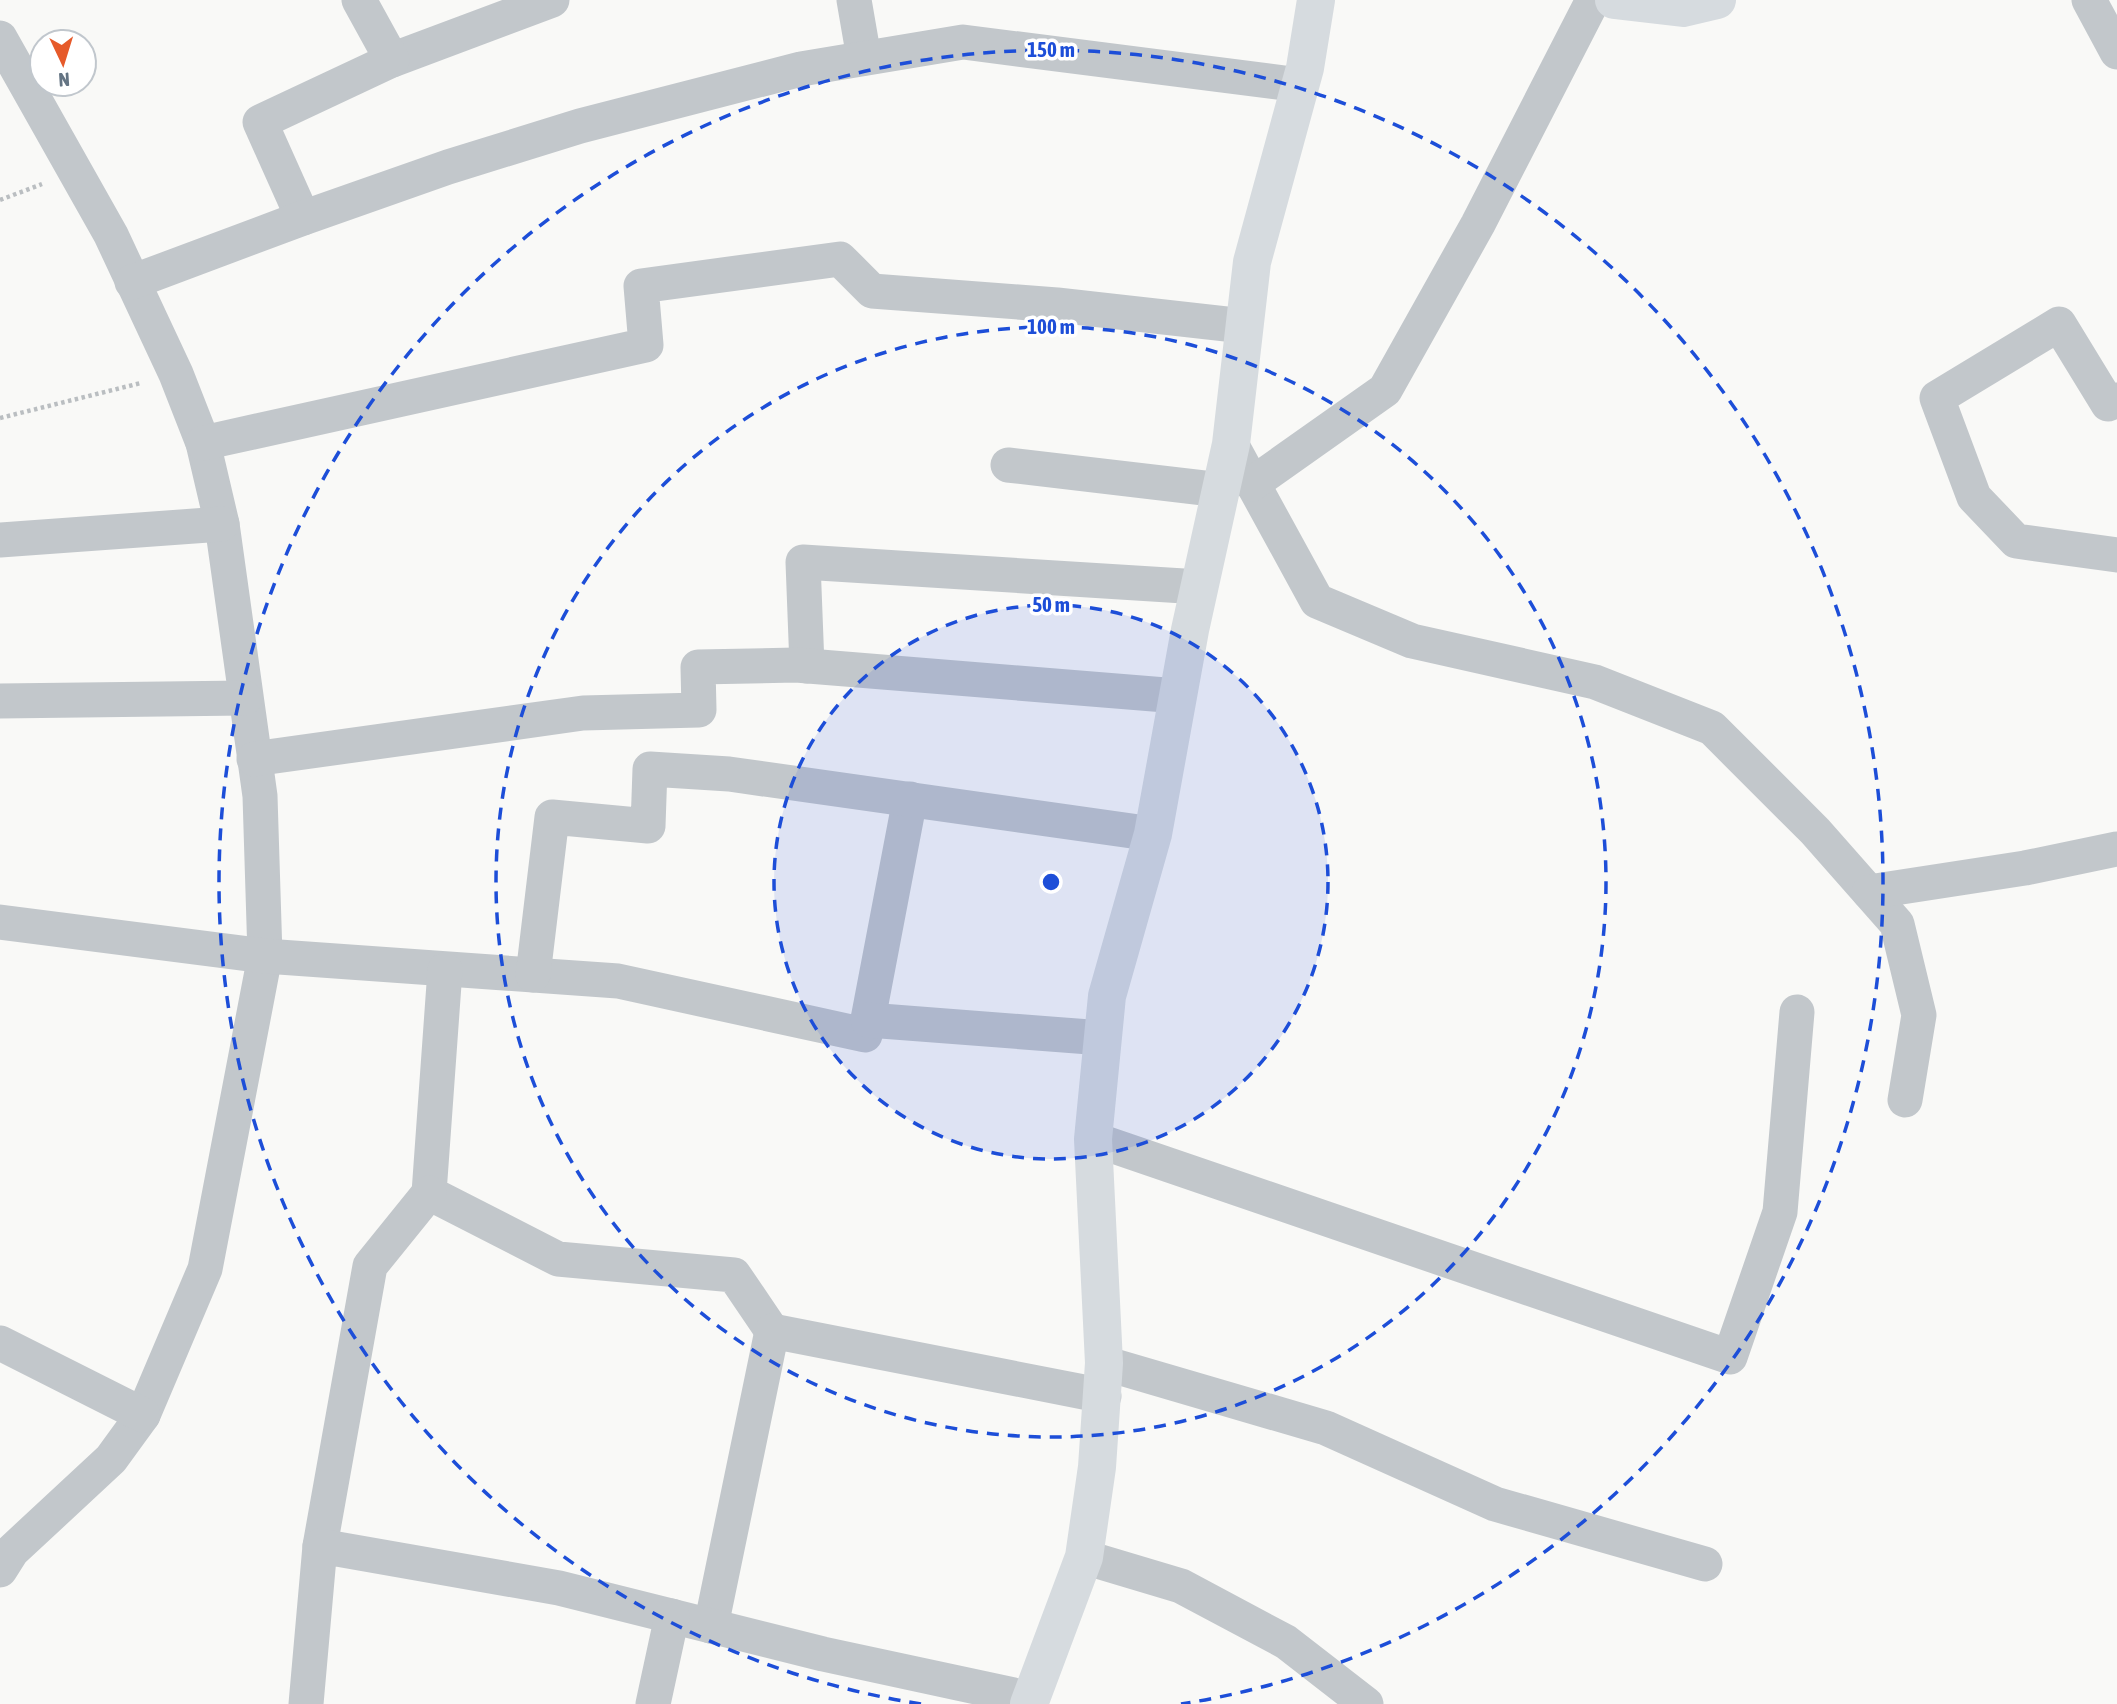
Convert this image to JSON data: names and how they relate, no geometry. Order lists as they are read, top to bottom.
{
  "north": "bottom",
  "rings": ["150 m", "100 m", "50 m"]
}
